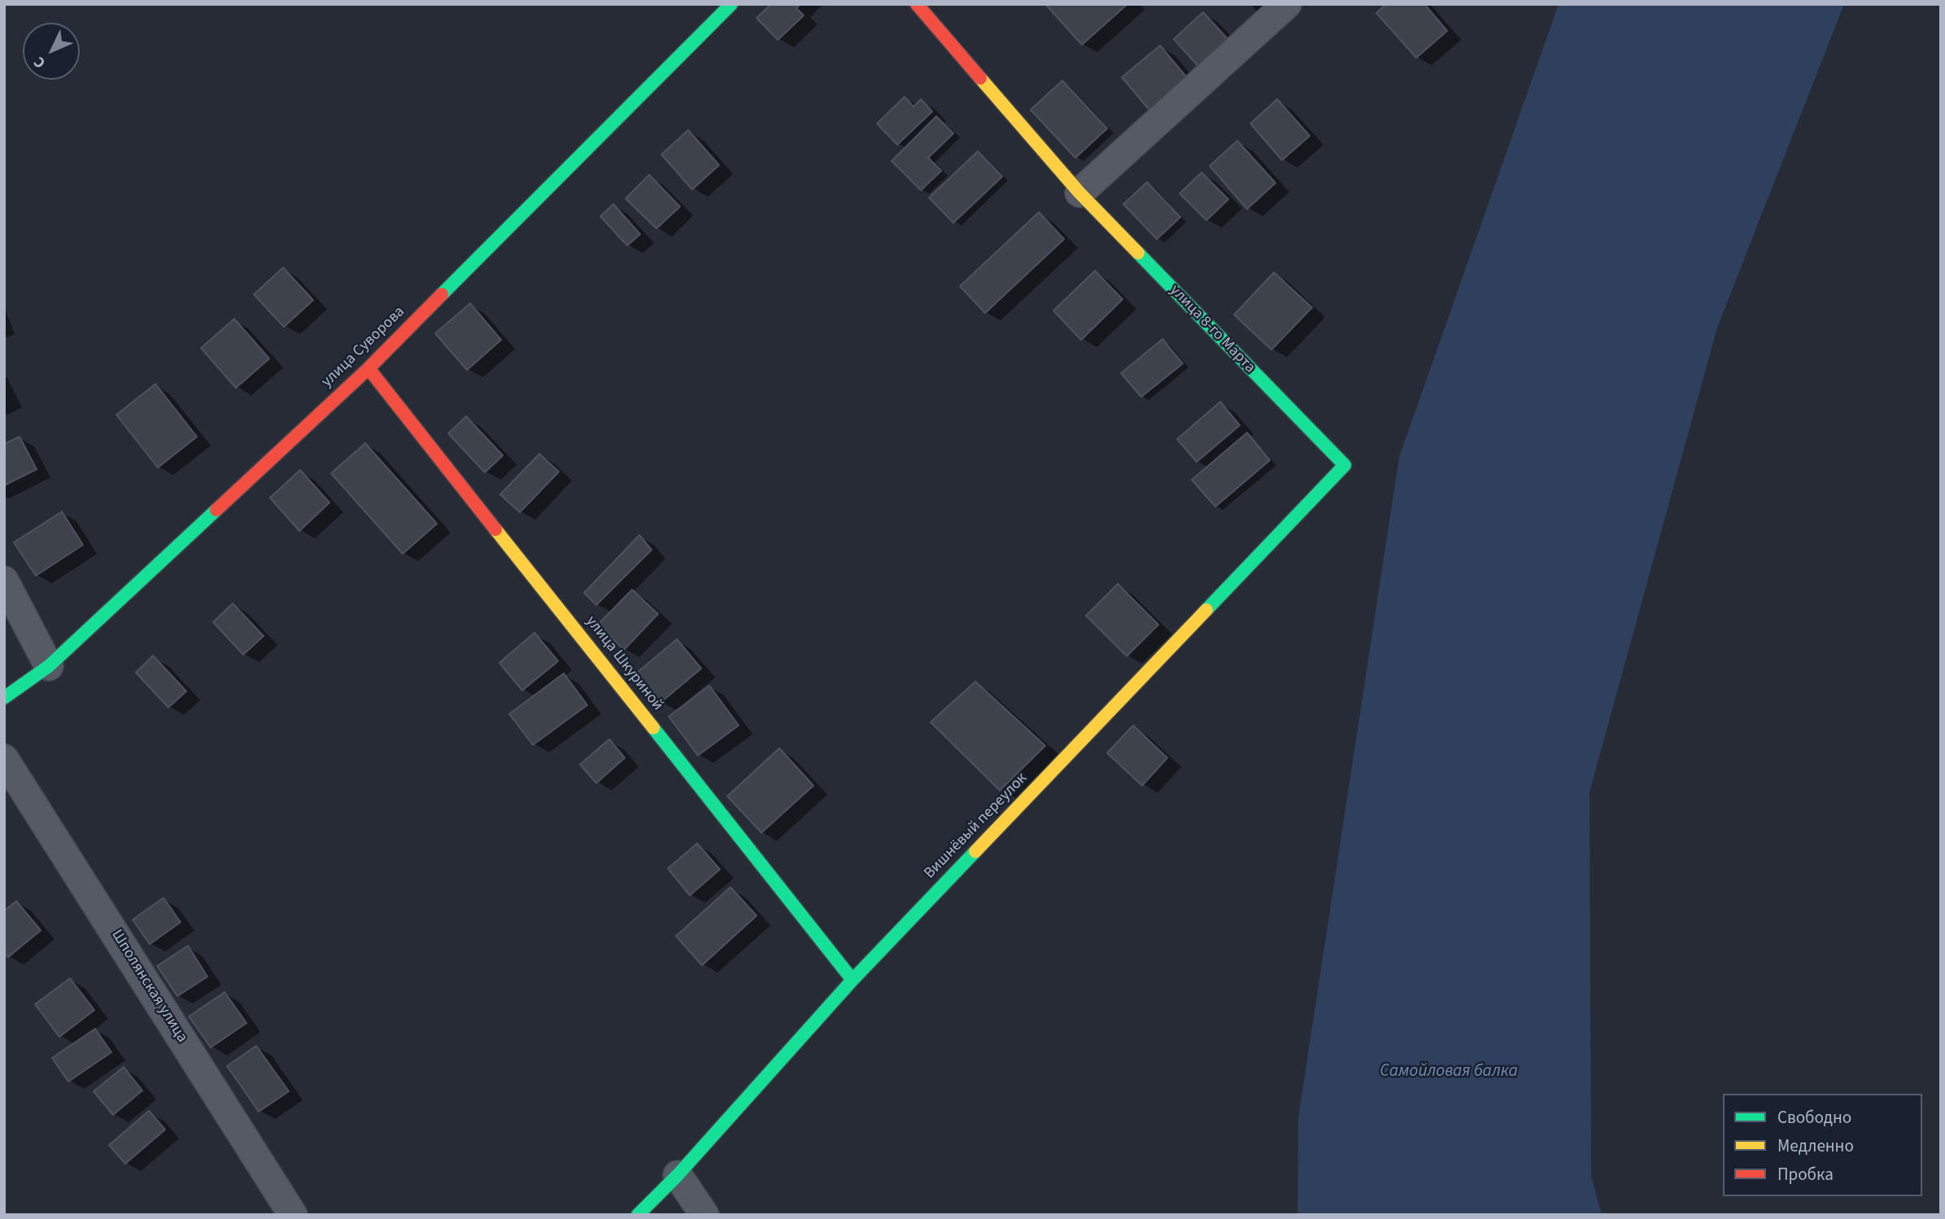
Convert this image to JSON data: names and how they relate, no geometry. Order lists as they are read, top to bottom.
{
  "streets": {
    "street": [
      "улица 8-го Марта",
      "улица Суворова",
      "улица Шкуриной",
      "Вишнёвый переулок",
      "Шполянская улица"
    ]
  },
  "crossings": [
    ["улица 8-го Марта", "Вишнёвый переулок"],
    ["улица Суворова", "улица Шкуриной"],
    ["улица Шкуриной", "Вишнёвый переулок"]
  ],
  "water": ["Самойловая балка"],
  "legend": ["Свободно", "Медленно", "Пробка"],
  "north": "bottom left"
}
